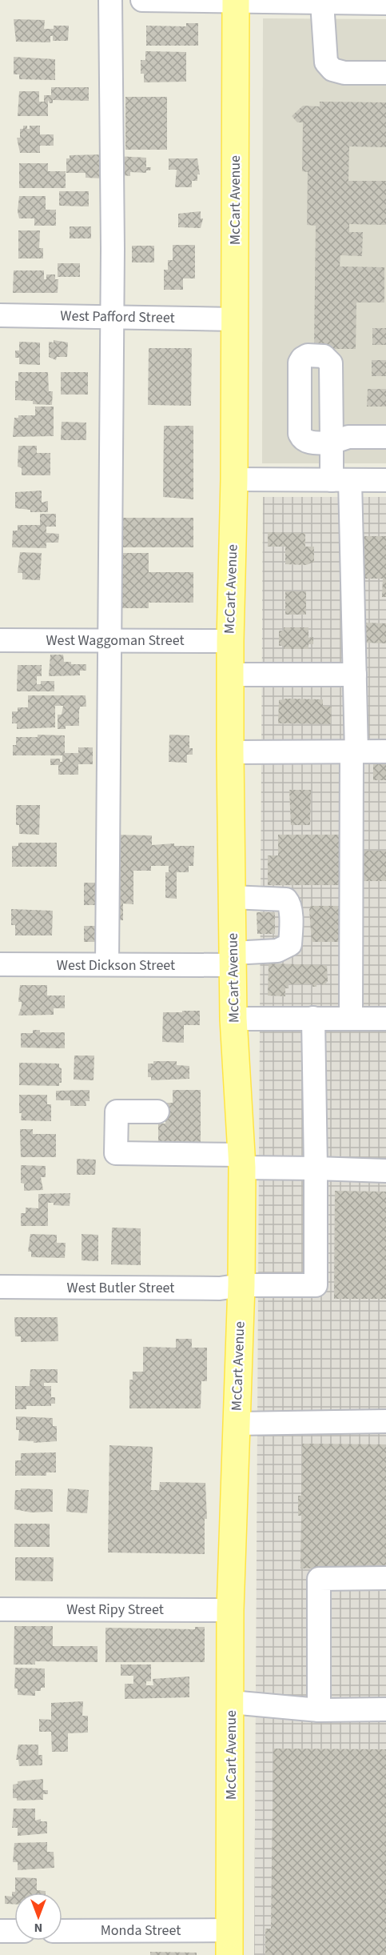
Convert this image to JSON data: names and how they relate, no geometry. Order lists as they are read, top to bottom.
{
  "streets": {
    "main road": ["McCart Avenue"],
    "street": [
      "West Pafford Street",
      "West Waggoman Street",
      "West Dickson Street",
      "West Butler Street",
      "West Ripy Street",
      "Monda Street"
    ]
  },
  "crossings": [
    ["McCart Avenue", "West Pafford Street"],
    ["McCart Avenue", "West Waggoman Street"],
    ["McCart Avenue", "West Dickson Street"],
    ["McCart Avenue", "West Butler Street"],
    ["McCart Avenue", "West Ripy Street"],
    ["McCart Avenue", "Monda Street"]
  ],
  "north": "bottom"
}
